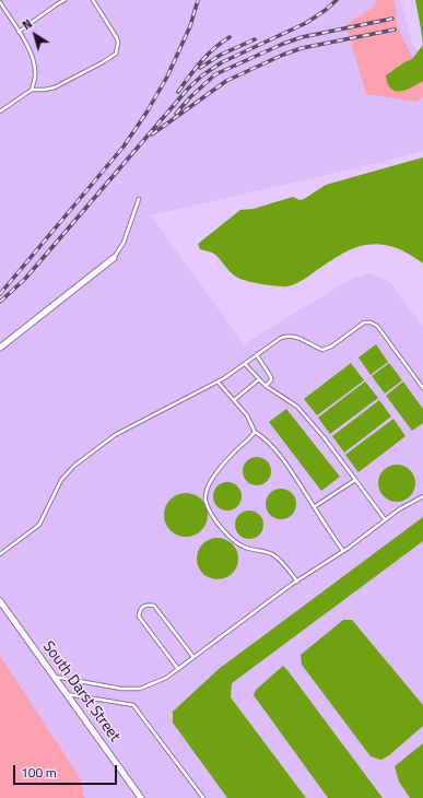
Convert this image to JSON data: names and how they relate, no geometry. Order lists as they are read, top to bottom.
{
  "streets": {
    "street": ["South Darst Street"]
  },
  "scale_bar": "100 m",
  "north": "top left"
}
